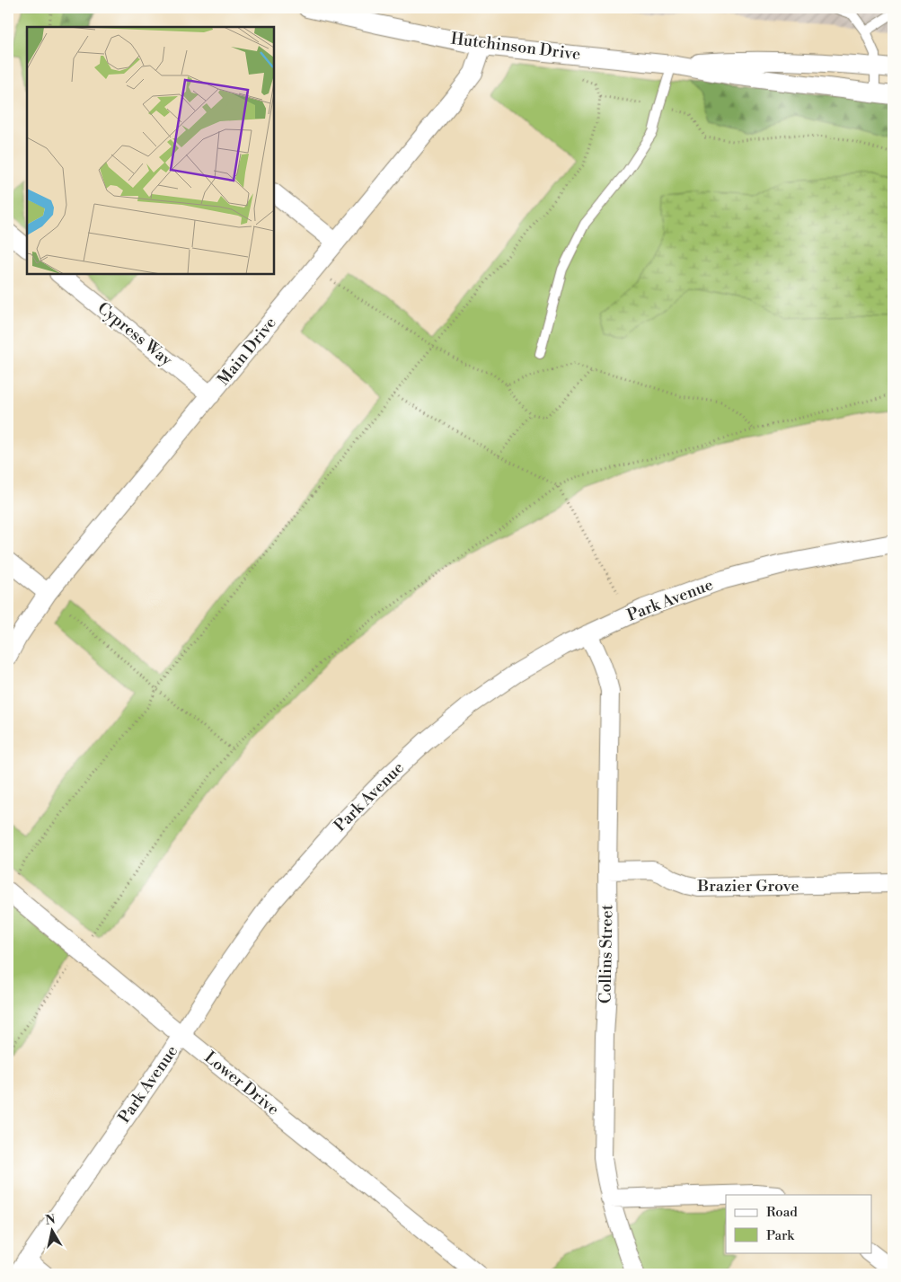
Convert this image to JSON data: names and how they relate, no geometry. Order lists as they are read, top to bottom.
{
  "streets": {
    "street": [
      "Hutchinson Drive",
      "Cypress Way",
      "Main Drive",
      "Park Avenue",
      "Brazier Grove",
      "Collins Street",
      "Lower Drive"
    ]
  },
  "crossings": [
    ["Hutchinson Drive", "Main Drive"],
    ["Cypress Way", "Main Drive"],
    ["Park Avenue", "Collins Street"],
    ["Park Avenue", "Lower Drive"],
    ["Brazier Grove", "Collins Street"]
  ],
  "legend": ["Road", "Park"],
  "north": "top"
}
